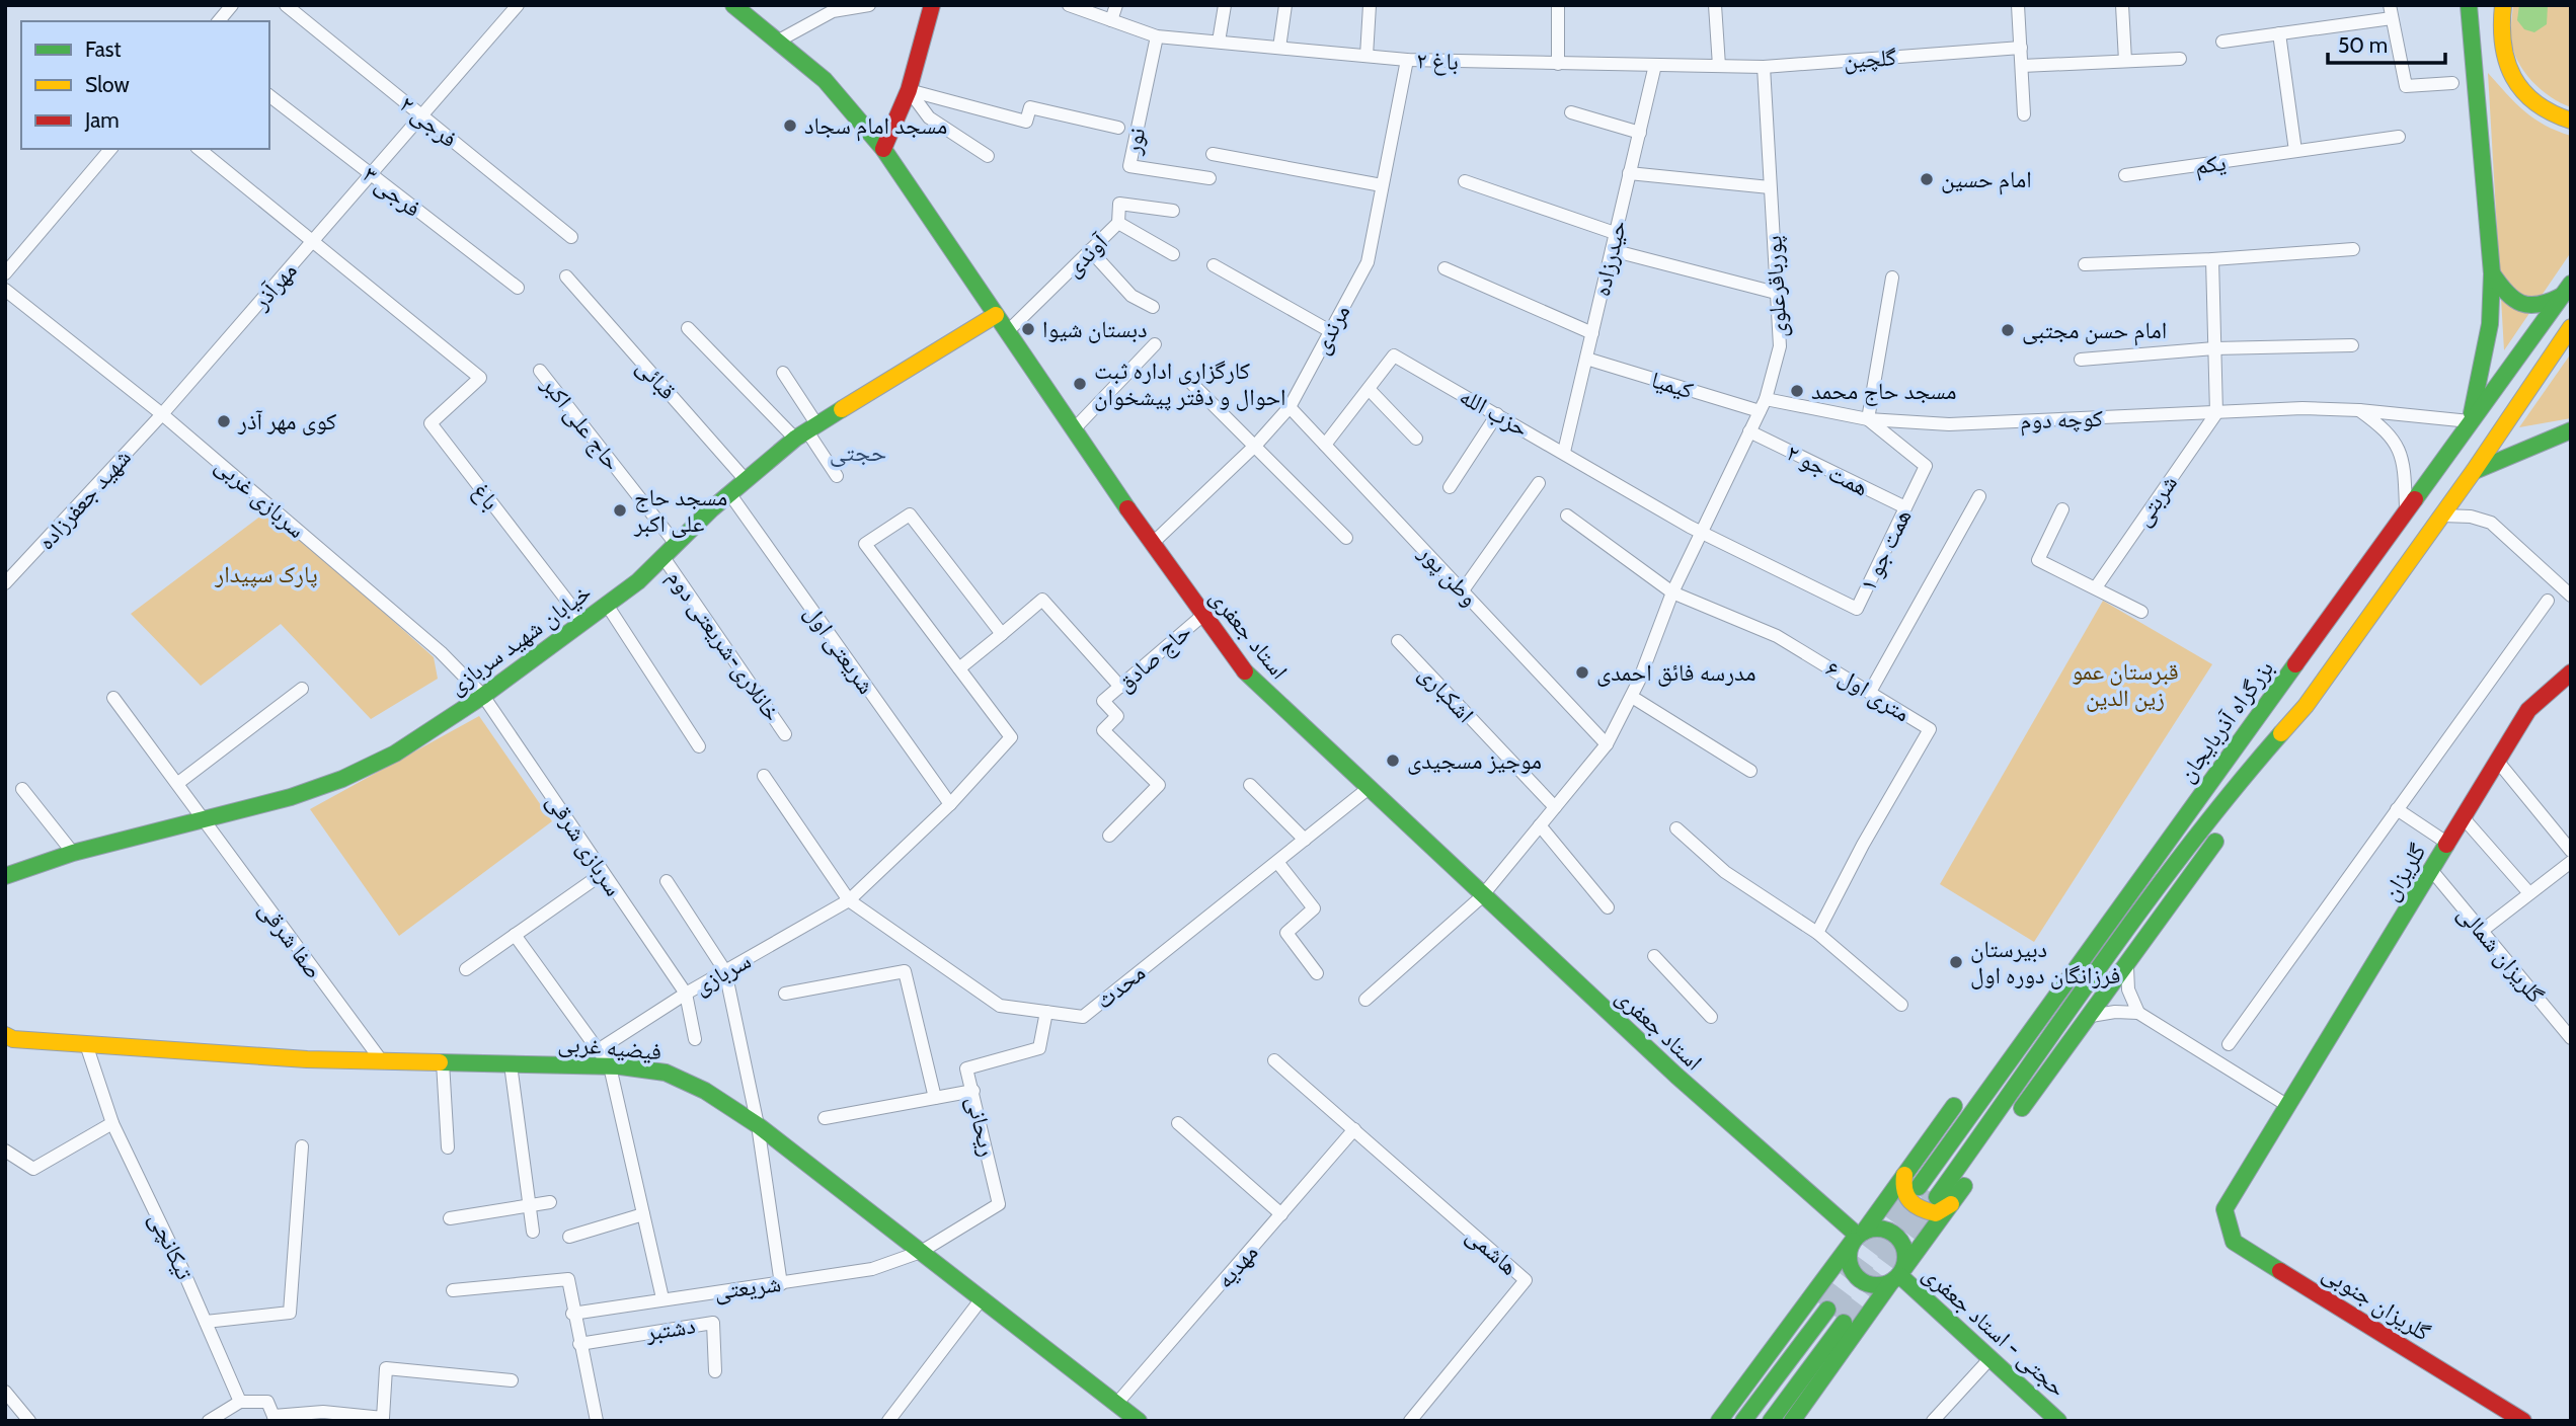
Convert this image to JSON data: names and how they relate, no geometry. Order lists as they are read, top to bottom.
{
  "streets": {
    "main road": [
      "استاد جعفری",
      "خیابان شهید سربازی",
      "بزرگراه آذربایجان",
      "گلریزان",
      "فیضیه غربی",
      "گلریزان جنوبی",
      "حجتی - استاد جعفری"
    ],
    "street": [
      "گلچین",
      "باغ ۲",
      "فرجی ۲",
      "نور",
      "یکم",
      "فرجی ۳",
      "آوندی",
      "حیدرزاده",
      "مهرآذر",
      "پورباقرعلوی",
      "مرندی",
      "قبائی",
      "کیمیا",
      "حزب الله",
      "کوچه دوم",
      "حاج علی اکبر",
      "همت جو ۲",
      "باغ",
      "سربازی غربی",
      "شهید جعفرزاده",
      "شربتی",
      "همت جو ۱",
      "وطن پور",
      "خانلاری-شریعتی دوم",
      "شریعتی اول",
      "حاج صادق",
      "۶ متری اول",
      "اشکباری",
      "سربازی شرقی",
      "صفا شرقی",
      "گلریزان شمالی",
      "سربازی",
      "محدث",
      "ریحانی",
      "تیکانچی",
      "هاشمی",
      "مهدیه",
      "شریعتی",
      "دشتبر"
    ]
  },
  "crossings": [
    ["گلچین", "باغ ۲"],
    ["گلچین", "پورباقرعلوی"],
    ["باغ ۲", "نور"],
    ["باغ ۲", "حیدرزاده"],
    ["باغ ۲", "مرندی"],
    ["فرجی ۲", "مهرآذر"],
    ["فرجی ۳", "مهرآذر"],
    ["آوندی", "استاد جعفری"],
    ["حیدرزاده", "کیمیا"],
    ["حیدرزاده", "حزب الله"],
    ["مهرآذر", "باغ"],
    ["مهرآذر", "سربازی غربی"],
    ["مهرآذر", "شهید جعفرزاده"],
    ["پورباقرعلوی", "کیمیا"],
    ["پورباقرعلوی", "حزب الله"],
    ["پورباقرعلوی", "کوچه دوم"],
    ["پورباقرعلوی", "همت جو ۲"],
    ["پورباقرعلوی", "همت جو ۱"],
    ["پورباقرعلوی", "وطن پور"],
    ["پورباقرعلوی", "استاد جعفری"],
    ["پورباقرعلوی", "۶ متری اول"],
    ["پورباقرعلوی", "اشکباری"],
    ["مرندی", "وطن پور"],
    ["مرندی", "استاد جعفری"],
    ["قبائی", "خیابان شهید سربازی"],
    ["کیمیا", "کوچه دوم"],
    ["حزب الله", "همت جو ۱"],
    ["حزب الله", "وطن پور"],
    ["کوچه دوم", "شربتی"],
    ["کوچه دوم", "همت جو ۱"],
    ["کوچه دوم", "بزرگراه آذربایجان"],
    ["حاج علی اکبر", "خیابان شهید سربازی"],
    ["همت جو ۲", "همت جو ۱"],
    ["باغ", "خیابان شهید سربازی"],
    ["سربازی غربی", "شهید جعفرزاده"],
    ["سربازی غربی", "خیابان شهید سربازی"],
    ["سربازی غربی", "سربازی شرقی"],
    ["استاد جعفری", "خیابان شهید سربازی"],
    ["استاد جعفری", "حاج صادق"],
    ["استاد جعفری", "محدث"],
    ["استاد جعفری", "حجتی - استاد جعفری"],
    ["خیابان شهید سربازی", "خانلاری-شریعتی دوم"],
    ["خیابان شهید سربازی", "شریعتی اول"],
    ["خیابان شهید سربازی", "سربازی شرقی"],
    ["خیابان شهید سربازی", "صفا شرقی"],
    ["شریعتی اول", "سربازی"],
    ["سربازی شرقی", "سربازی"],
    ["گلریزان", "گلریزان شمالی"],
    ["گلریزان", "گلریزان جنوبی"],
    ["صفا شرقی", "فیضیه غربی"],
    ["سربازی", "محدث"],
    ["محدث", "ریحانی"],
    ["فیضیه غربی", "ریحانی"],
    ["فیضیه غربی", "تیکانچی"],
    ["فیضیه غربی", "مهدیه"],
    ["فیضیه غربی", "شریعتی"],
    ["ریحانی", "شریعتی"],
    ["هاشمی", "مهدیه"]
  ],
  "districts": ["حجتی"],
  "parks": ["پارک سپیدار", "قبرستان عمو زین الدین"],
  "places": [
    "مسجد امام سجاد",
    "امام حسین",
    "دبستان شیوا",
    "امام حسن مجتبی",
    "کارگزاری اداره ثبت احوال و دفتر پیشخوان",
    "مسجد حاج محمد",
    "کوی مهر آذر",
    "مسجد حاج علی اکبر",
    "مدرسه فائق احمدی",
    "موجیز مسجیدی",
    "دبیرستان فرزانگان دوره اول"
  ],
  "legend": ["Fast", "Slow", "Jam"],
  "scale_bar": "50 m"
}
